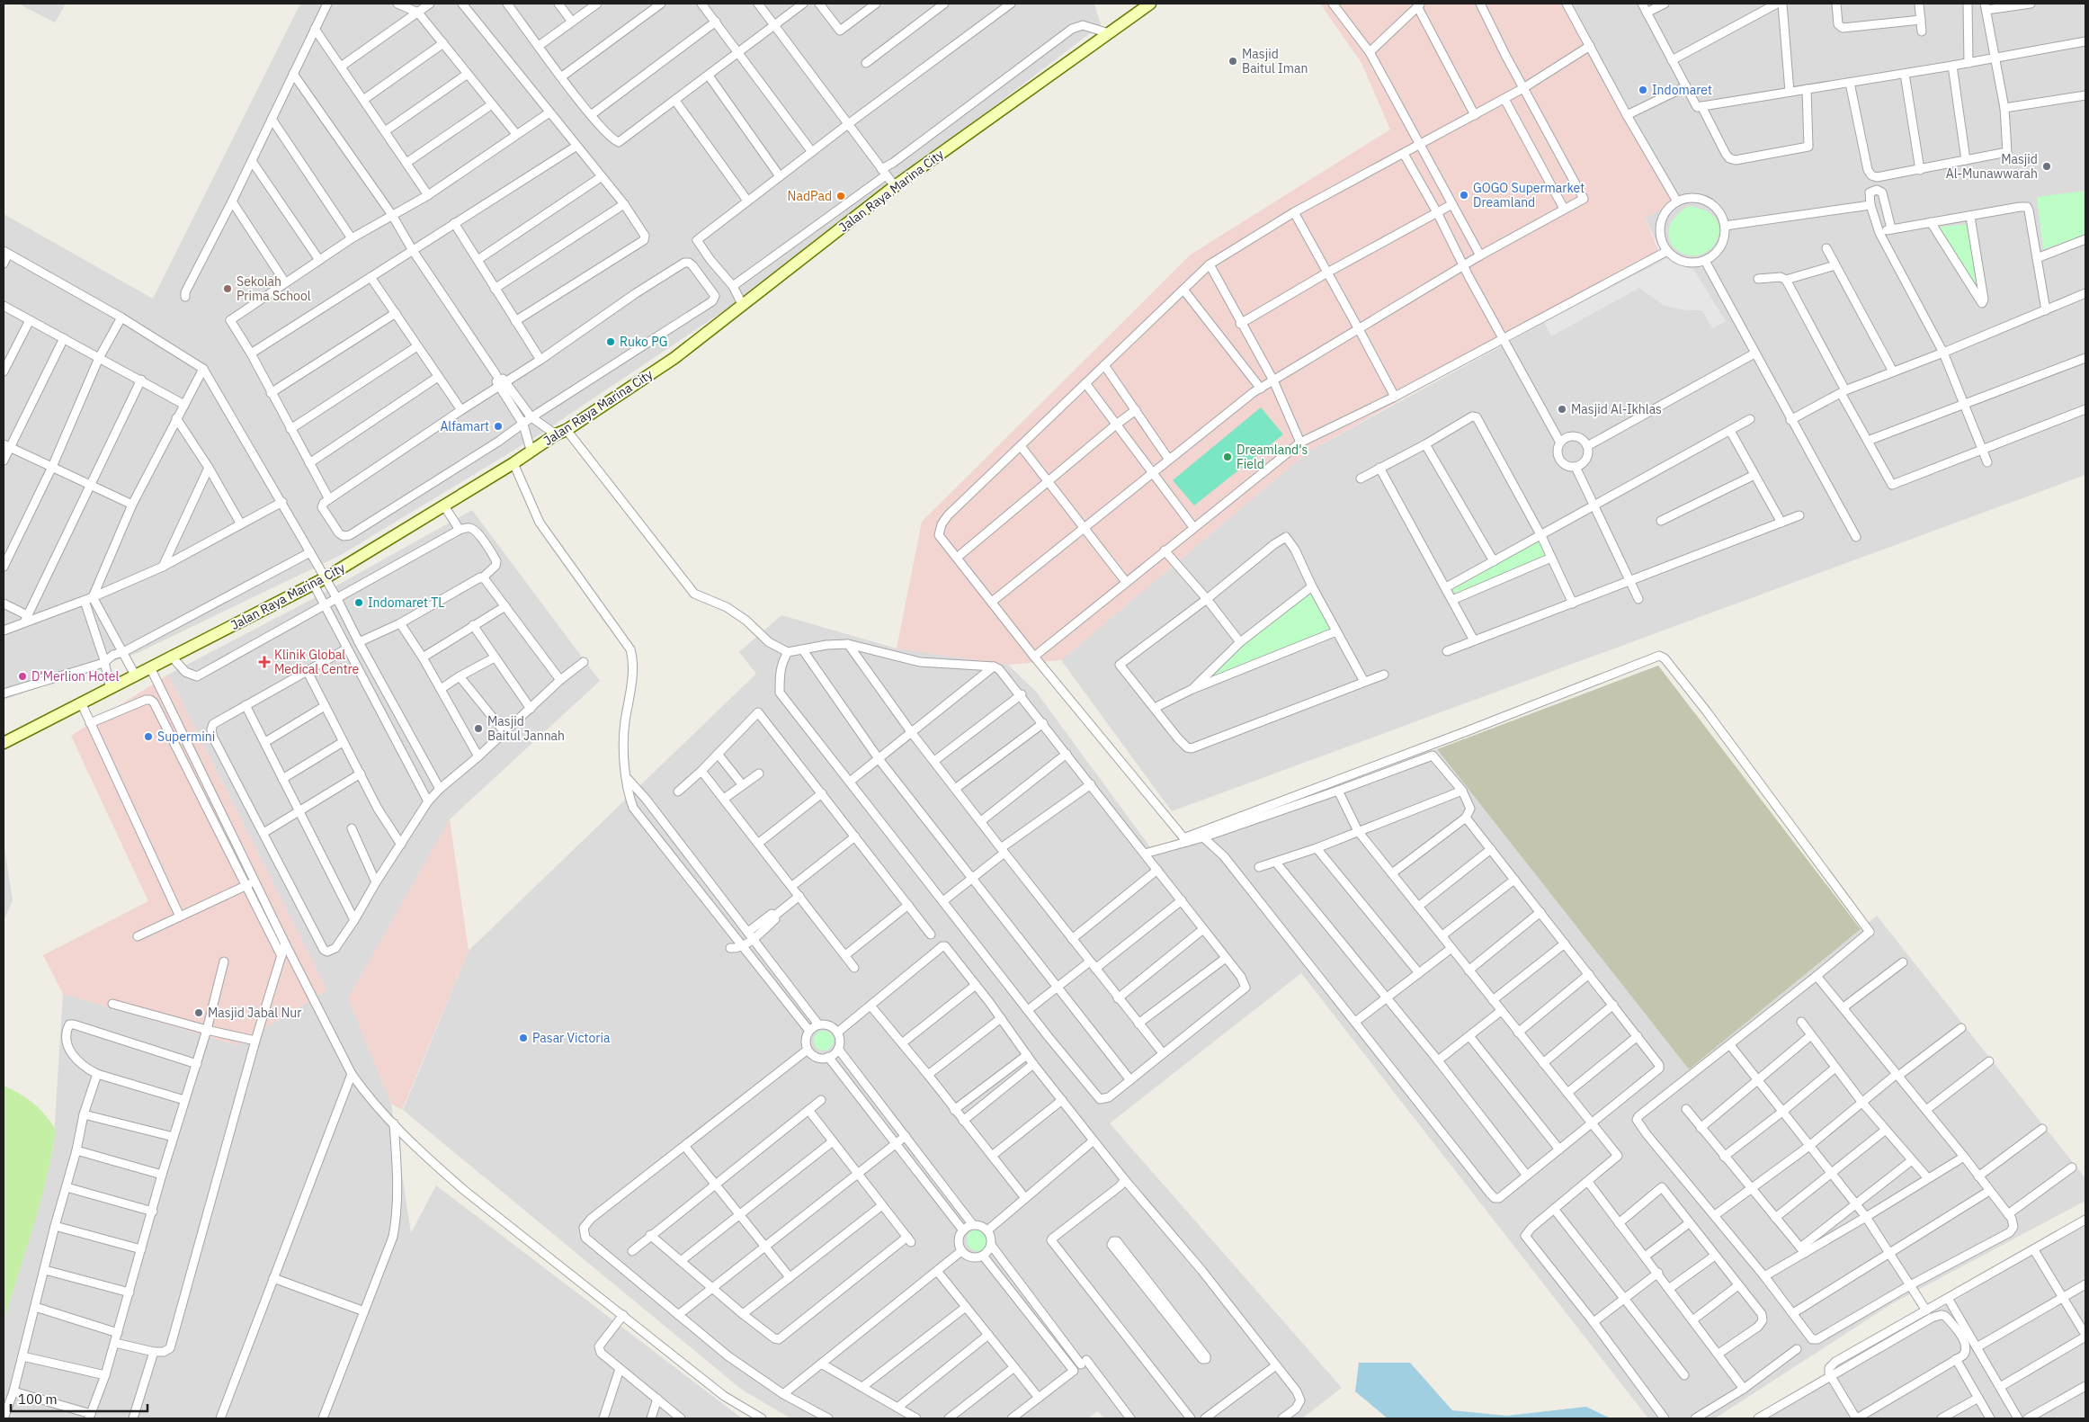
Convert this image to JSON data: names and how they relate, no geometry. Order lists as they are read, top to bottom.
{
  "streets": {
    "main road": ["Jalan Raya Marina City"]
  },
  "places": {
    "other": [
      "Masjid Baitul Iman",
      "Indomaret",
      "Masjid Al-Munawwarah",
      "GOGO Supermarket Dreamland",
      "NadPad",
      "Sekolah Prima School",
      "Ruko PG",
      "Masjid Al-Ikhlas",
      "Alfamart",
      "Dreamland's Field",
      "Indomaret TL",
      "D'Merlion Hotel",
      "Masjid Baitul Jannah",
      "Supermini",
      "Masjid Jabal Nur",
      "Pasar Victoria"
    ],
    "health": ["Klinik Global Medical Centre"]
  },
  "scale_bar": "100 m"
}
